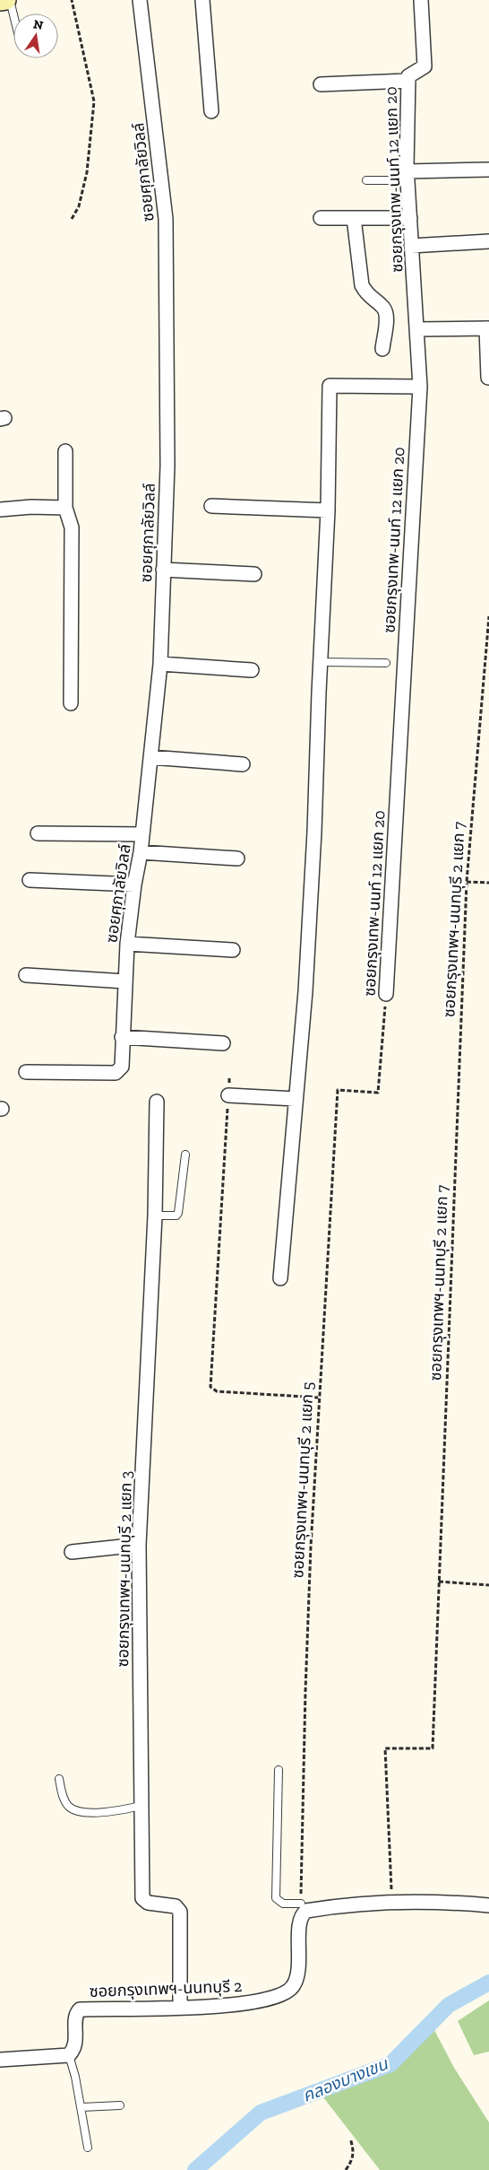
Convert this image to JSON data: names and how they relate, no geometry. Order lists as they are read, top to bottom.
{
  "streets": {
    "street": [
      "ซอยศุภาลัยวิลล์",
      "ซอยกรุงเทพ-นนท์ 12 แยก 20",
      "ซอยกรุงเทพฯ-นนทบุรี 2 แยก 3",
      "ซอยกรุงเทพฯ-นนทบุรี 2"
    ],
    "path": ["ซอยกรุงเทพฯ-นนทบุรี 2 แยก 7", "ซอยกรุงเทพฯ-นนทบุรี 2 แยก 5"]
  },
  "crossings": [
    ["ซอยกรุงเทพ-นนท์ 12 แยก 20", "ซอยกรุงเทพฯ-นนทบุรี 2 แยก 5"],
    ["ซอยกรุงเทพฯ-นนทบุรี 2 แยก 7", "ซอยกรุงเทพฯ-นนทบุรี 2"],
    ["ซอยกรุงเทพฯ-นนทบุรี 2 แยก 3", "ซอยกรุงเทพฯ-นนทบุรี 2"]
  ],
  "water": ["คลองบางเขน"],
  "north": "top"
}
